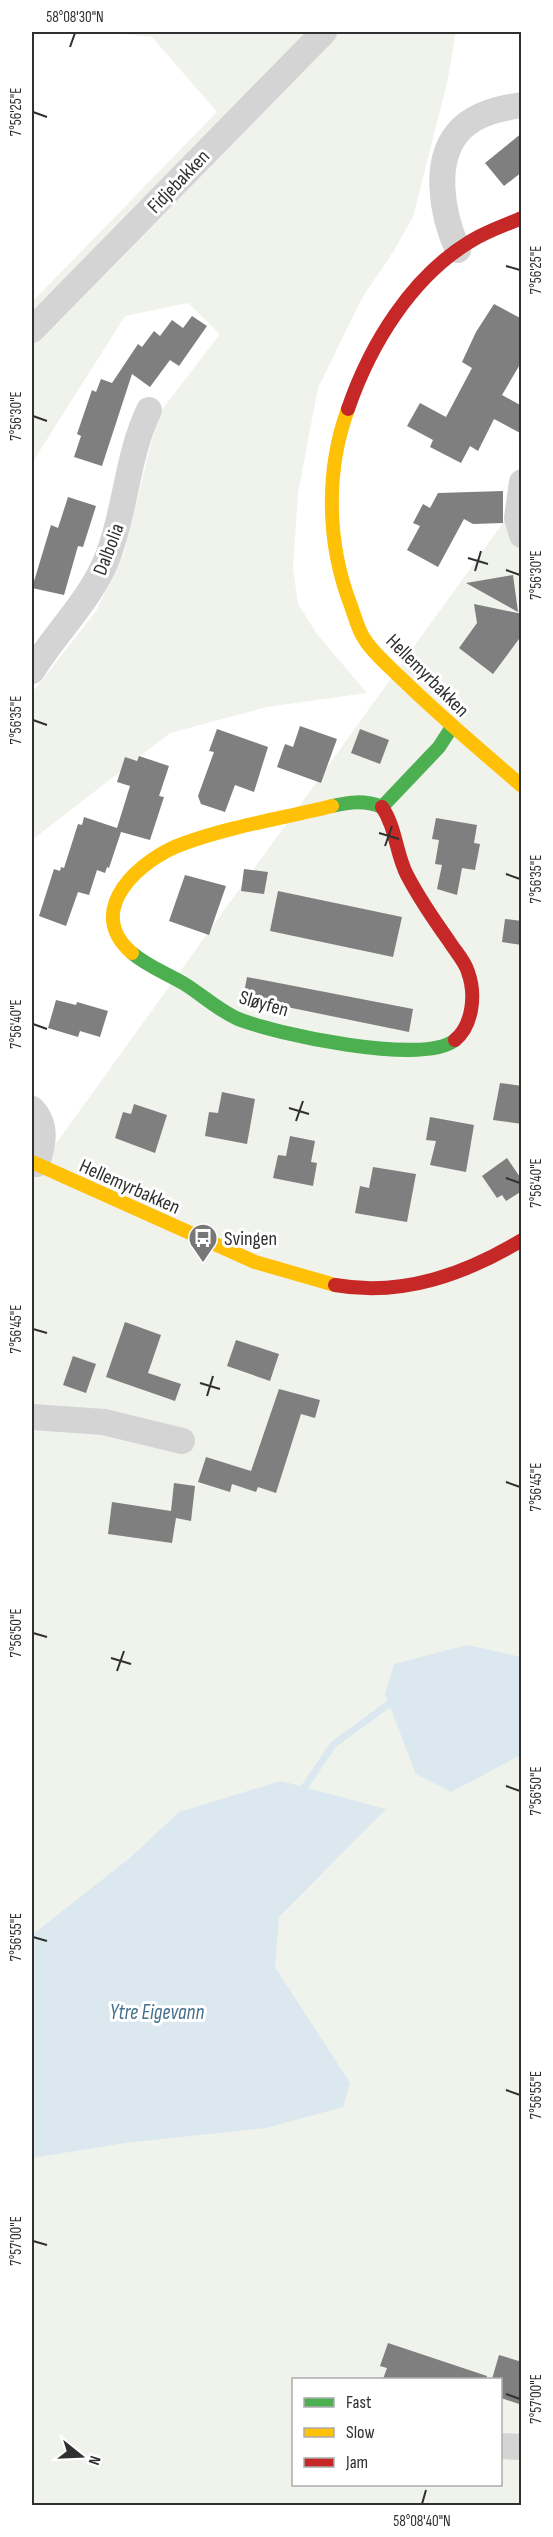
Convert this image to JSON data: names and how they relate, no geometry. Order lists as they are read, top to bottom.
{
  "streets": {
    "street": [
      "Fidjebakken",
      "Dalbolia",
      "Hellemyrbakken",
      "Sløyfen"
    ]
  },
  "water": ["Ytre Eigevann"],
  "places": {
    "bus stop": ["Svingen"]
  },
  "legend": ["Fast", "Slow", "Jam"],
  "north": "right",
  "coordinates": [
    "58°08'30\"N",
    "7°56'25\"E",
    "7°56'30\"E",
    "7°56'35\"E",
    "7°56'40\"E",
    "7°56'45\"E",
    "7°56'50\"E",
    "7°56'55\"E",
    "7°57'00\"E",
    "58°08'40\"N"
  ]
}
